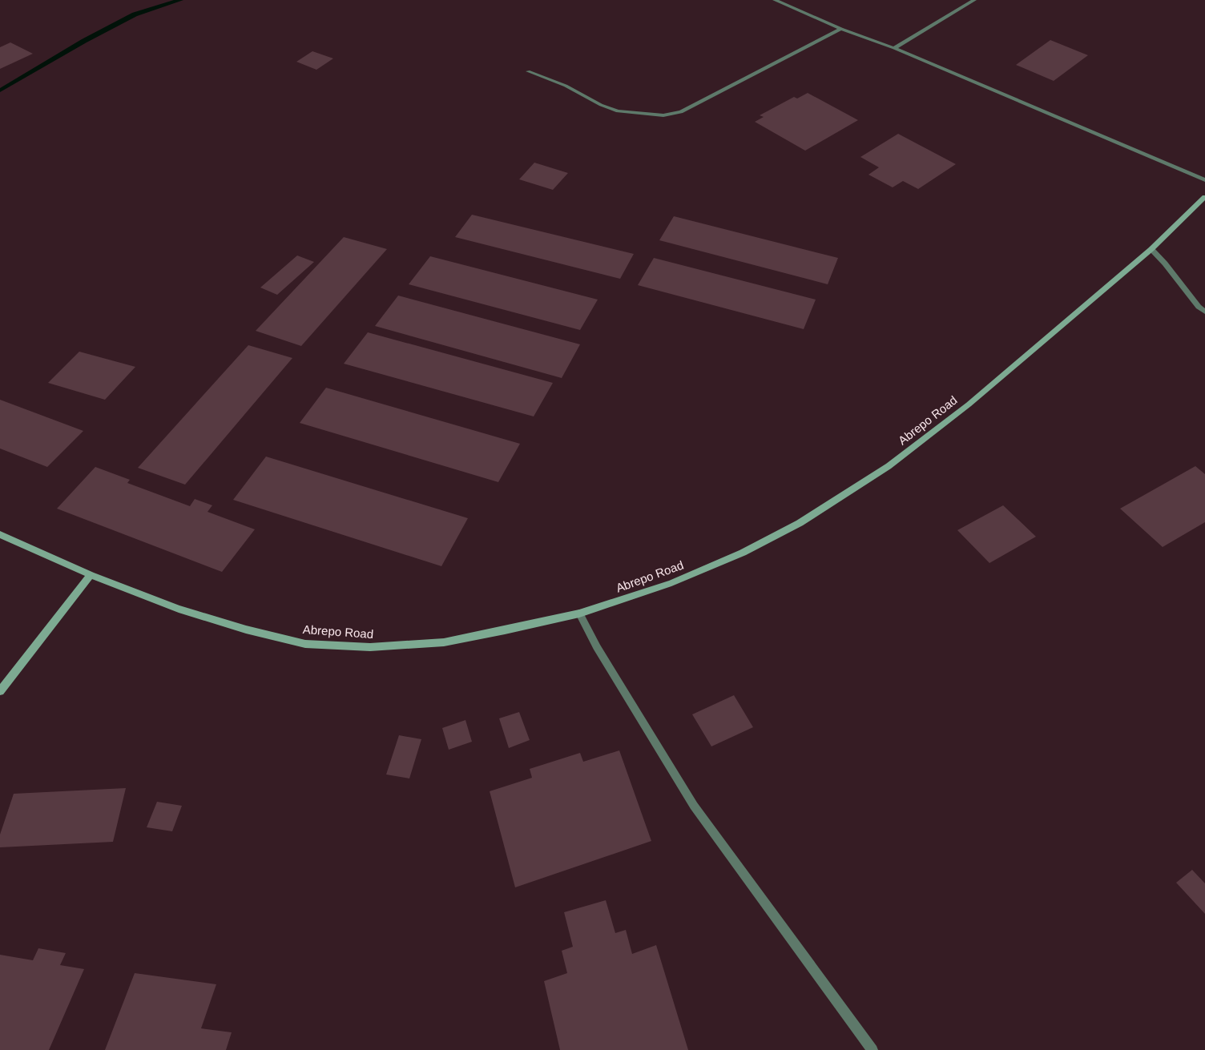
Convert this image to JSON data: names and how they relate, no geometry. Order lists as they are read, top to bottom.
{
  "streets": {
    "main road": ["Abrepo Road"]
  }
}
